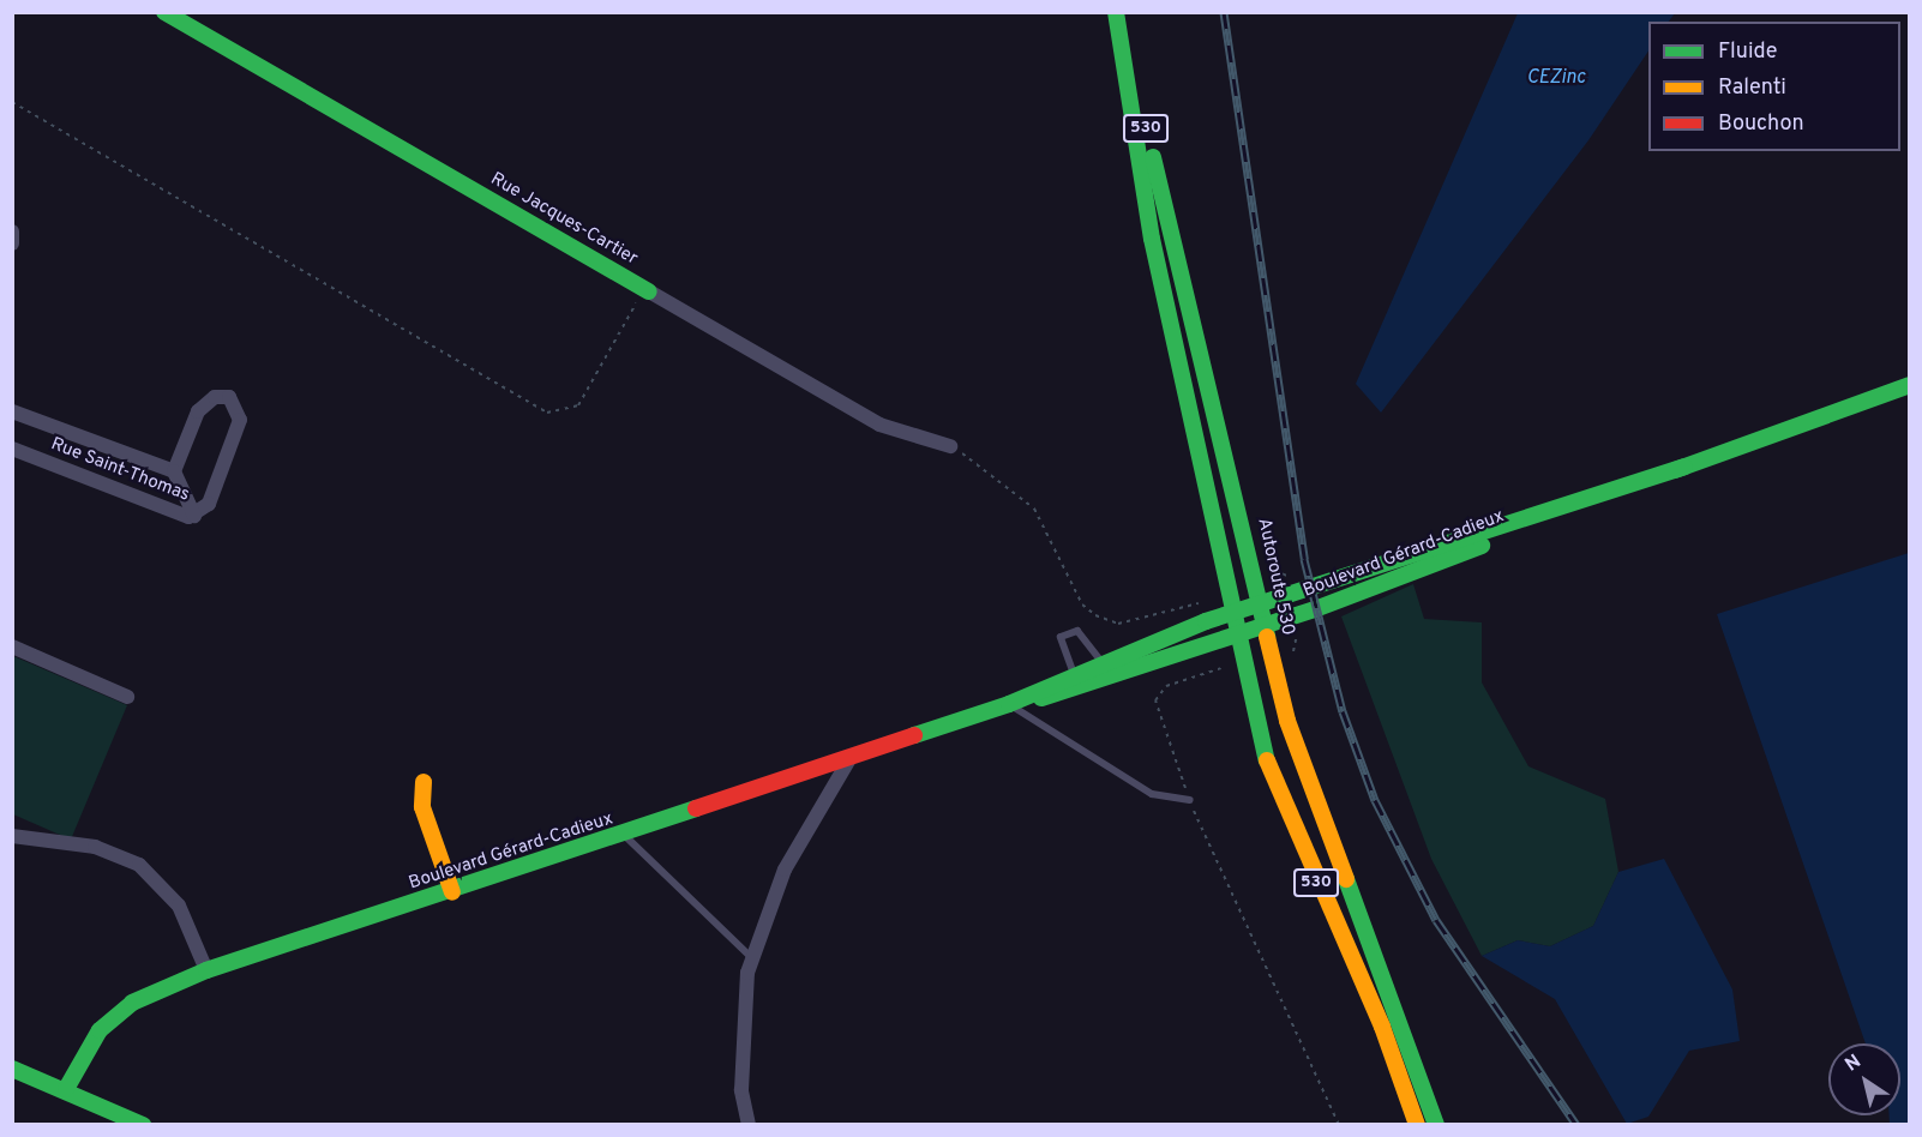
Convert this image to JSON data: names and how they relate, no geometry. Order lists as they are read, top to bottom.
{
  "streets": {
    "main road": [
      "530",
      "Rue Jacques-Cartier",
      "Boulevard Gérard-Cadieux",
      "Autoroute 530"
    ],
    "street": ["Rue Saint-Thomas"]
  },
  "crossings": [
    ["Boulevard Gérard-Cadieux", "Autoroute 530"]
  ],
  "water": ["CEZinc"],
  "legend": ["Fluide", "Ralenti", "Bouchon"],
  "north": "top left"
}
